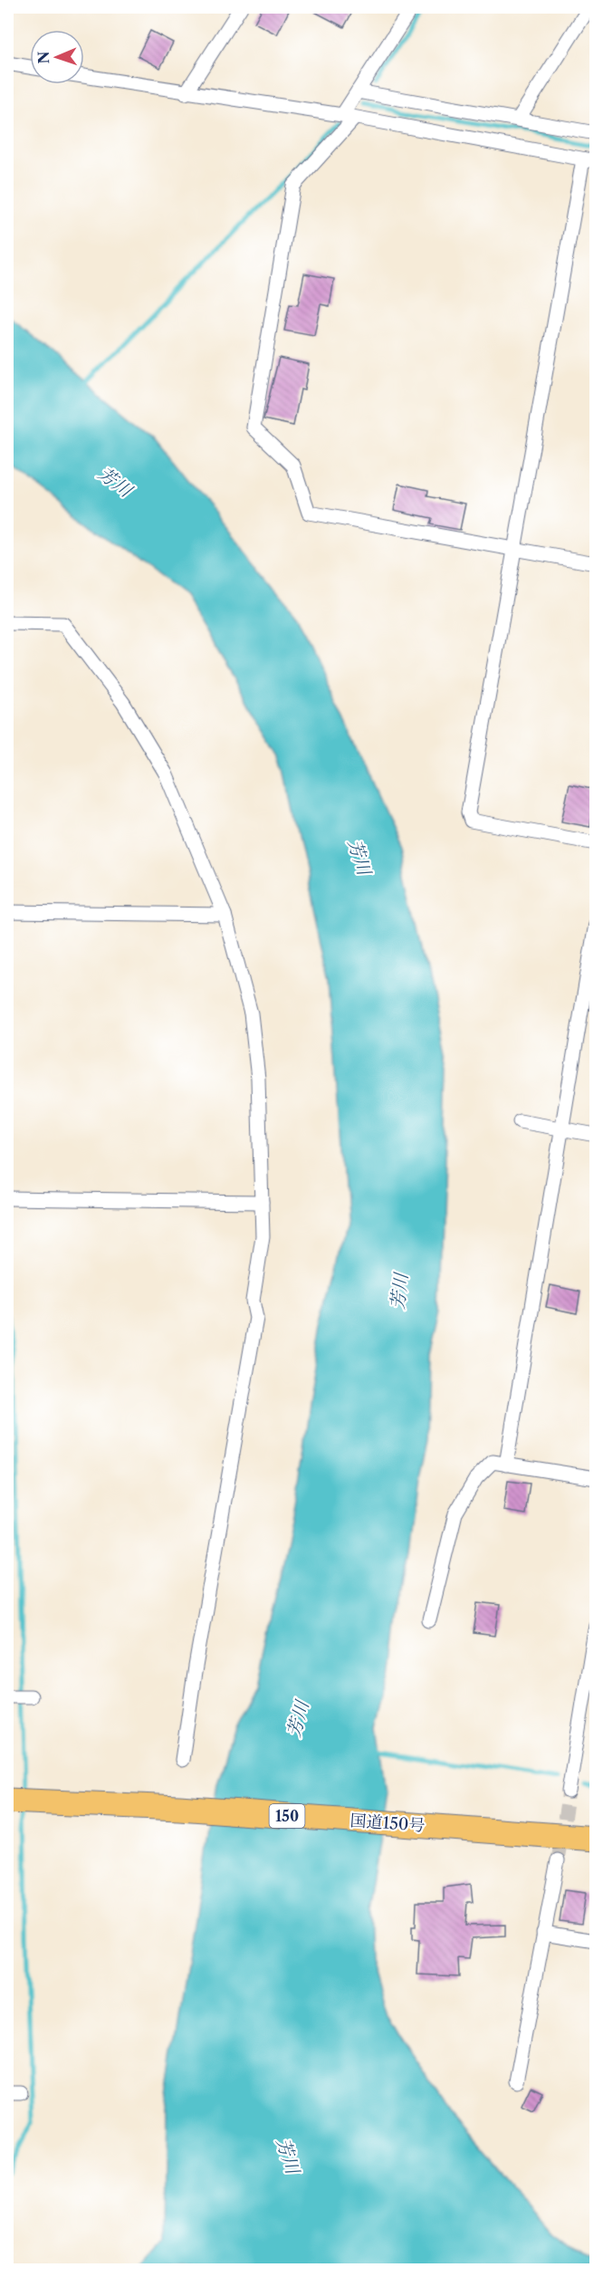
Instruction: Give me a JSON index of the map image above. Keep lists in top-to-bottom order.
{
  "streets": {
    "highway": ["150", "国道150号"]
  },
  "water": ["芳川"],
  "north": "left"
}
